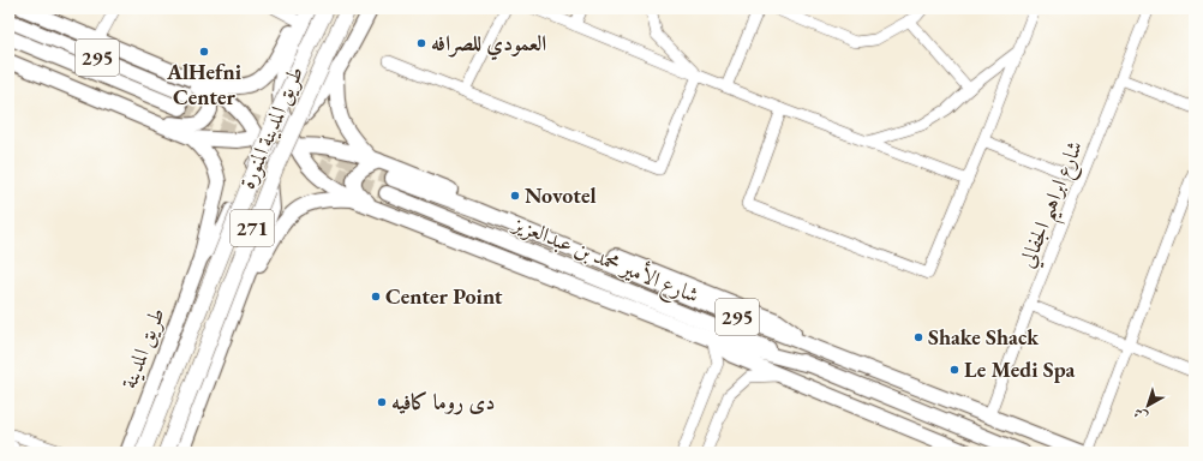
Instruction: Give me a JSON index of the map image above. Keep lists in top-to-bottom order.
{
  "streets": {
    "highway": ["طريق المدينة المنورة", "271"],
    "main road": ["295", "شارع الأمير محمد بن عبدالعزيز", "طريق المدينة"],
    "street": ["شارع ابراهيم الجفالي"]
  },
  "crossings": [
    ["شارع ابراهيم الجفالي", "شارع الأمير محمد بن عبدالعزيز"]
  ],
  "places": [
    "العمودي للصرافه",
    "AlHefni Center",
    "Novotel",
    "Center Point",
    "Shake Shack",
    "Le Medi Spa",
    "دى روما كافيه"
  ],
  "north": "bottom left"
}
